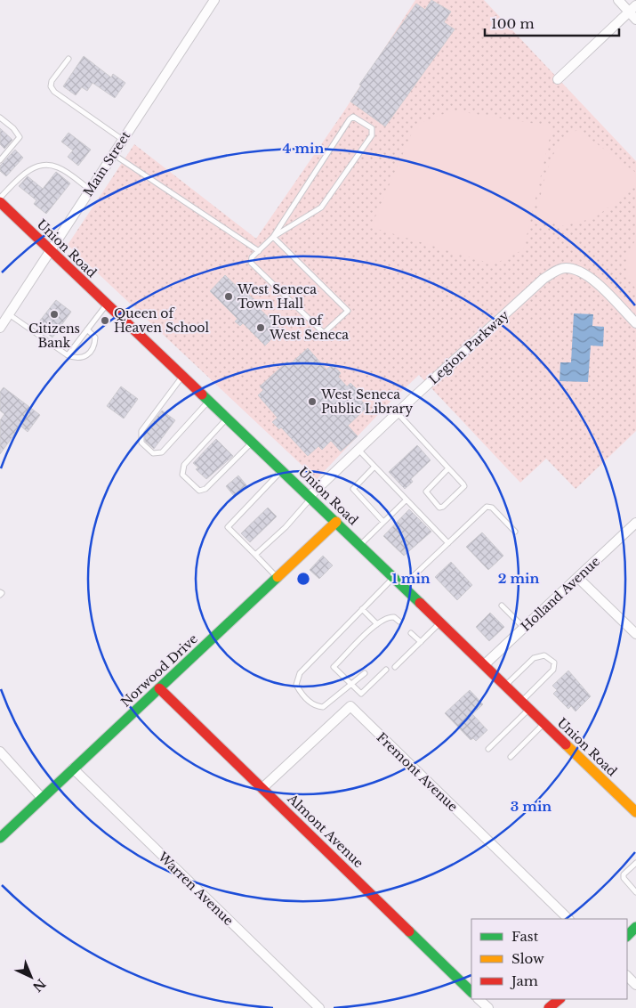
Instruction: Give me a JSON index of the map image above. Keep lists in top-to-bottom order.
{
  "streets": {
    "main road": ["Union Road", "Norwood Drive", "Almont Avenue"],
    "street": [
      "Main Street",
      "Legion Parkway",
      "Holland Avenue",
      "Fremont Avenue",
      "Warren Avenue"
    ]
  },
  "crossings": [
    ["Main Street", "Union Road"],
    ["Union Road", "Legion Parkway"],
    ["Union Road", "Holland Avenue"],
    ["Union Road", "Norwood Drive"],
    ["Norwood Drive", "Almont Avenue"],
    ["Norwood Drive", "Warren Avenue"],
    ["Fremont Avenue", "Almont Avenue"]
  ],
  "places": [
    "West Seneca Town Hall",
    "Citizens Bank",
    "Queen of Heaven School",
    "Town of West Seneca",
    "West Seneca Public Library"
  ],
  "legend": ["Fast", "Slow", "Jam"],
  "scale_bar": "100 m",
  "north": "bottom right",
  "rings": [
    "4 min",
    "1 min",
    "2 min",
    "3 min"
  ]
}
